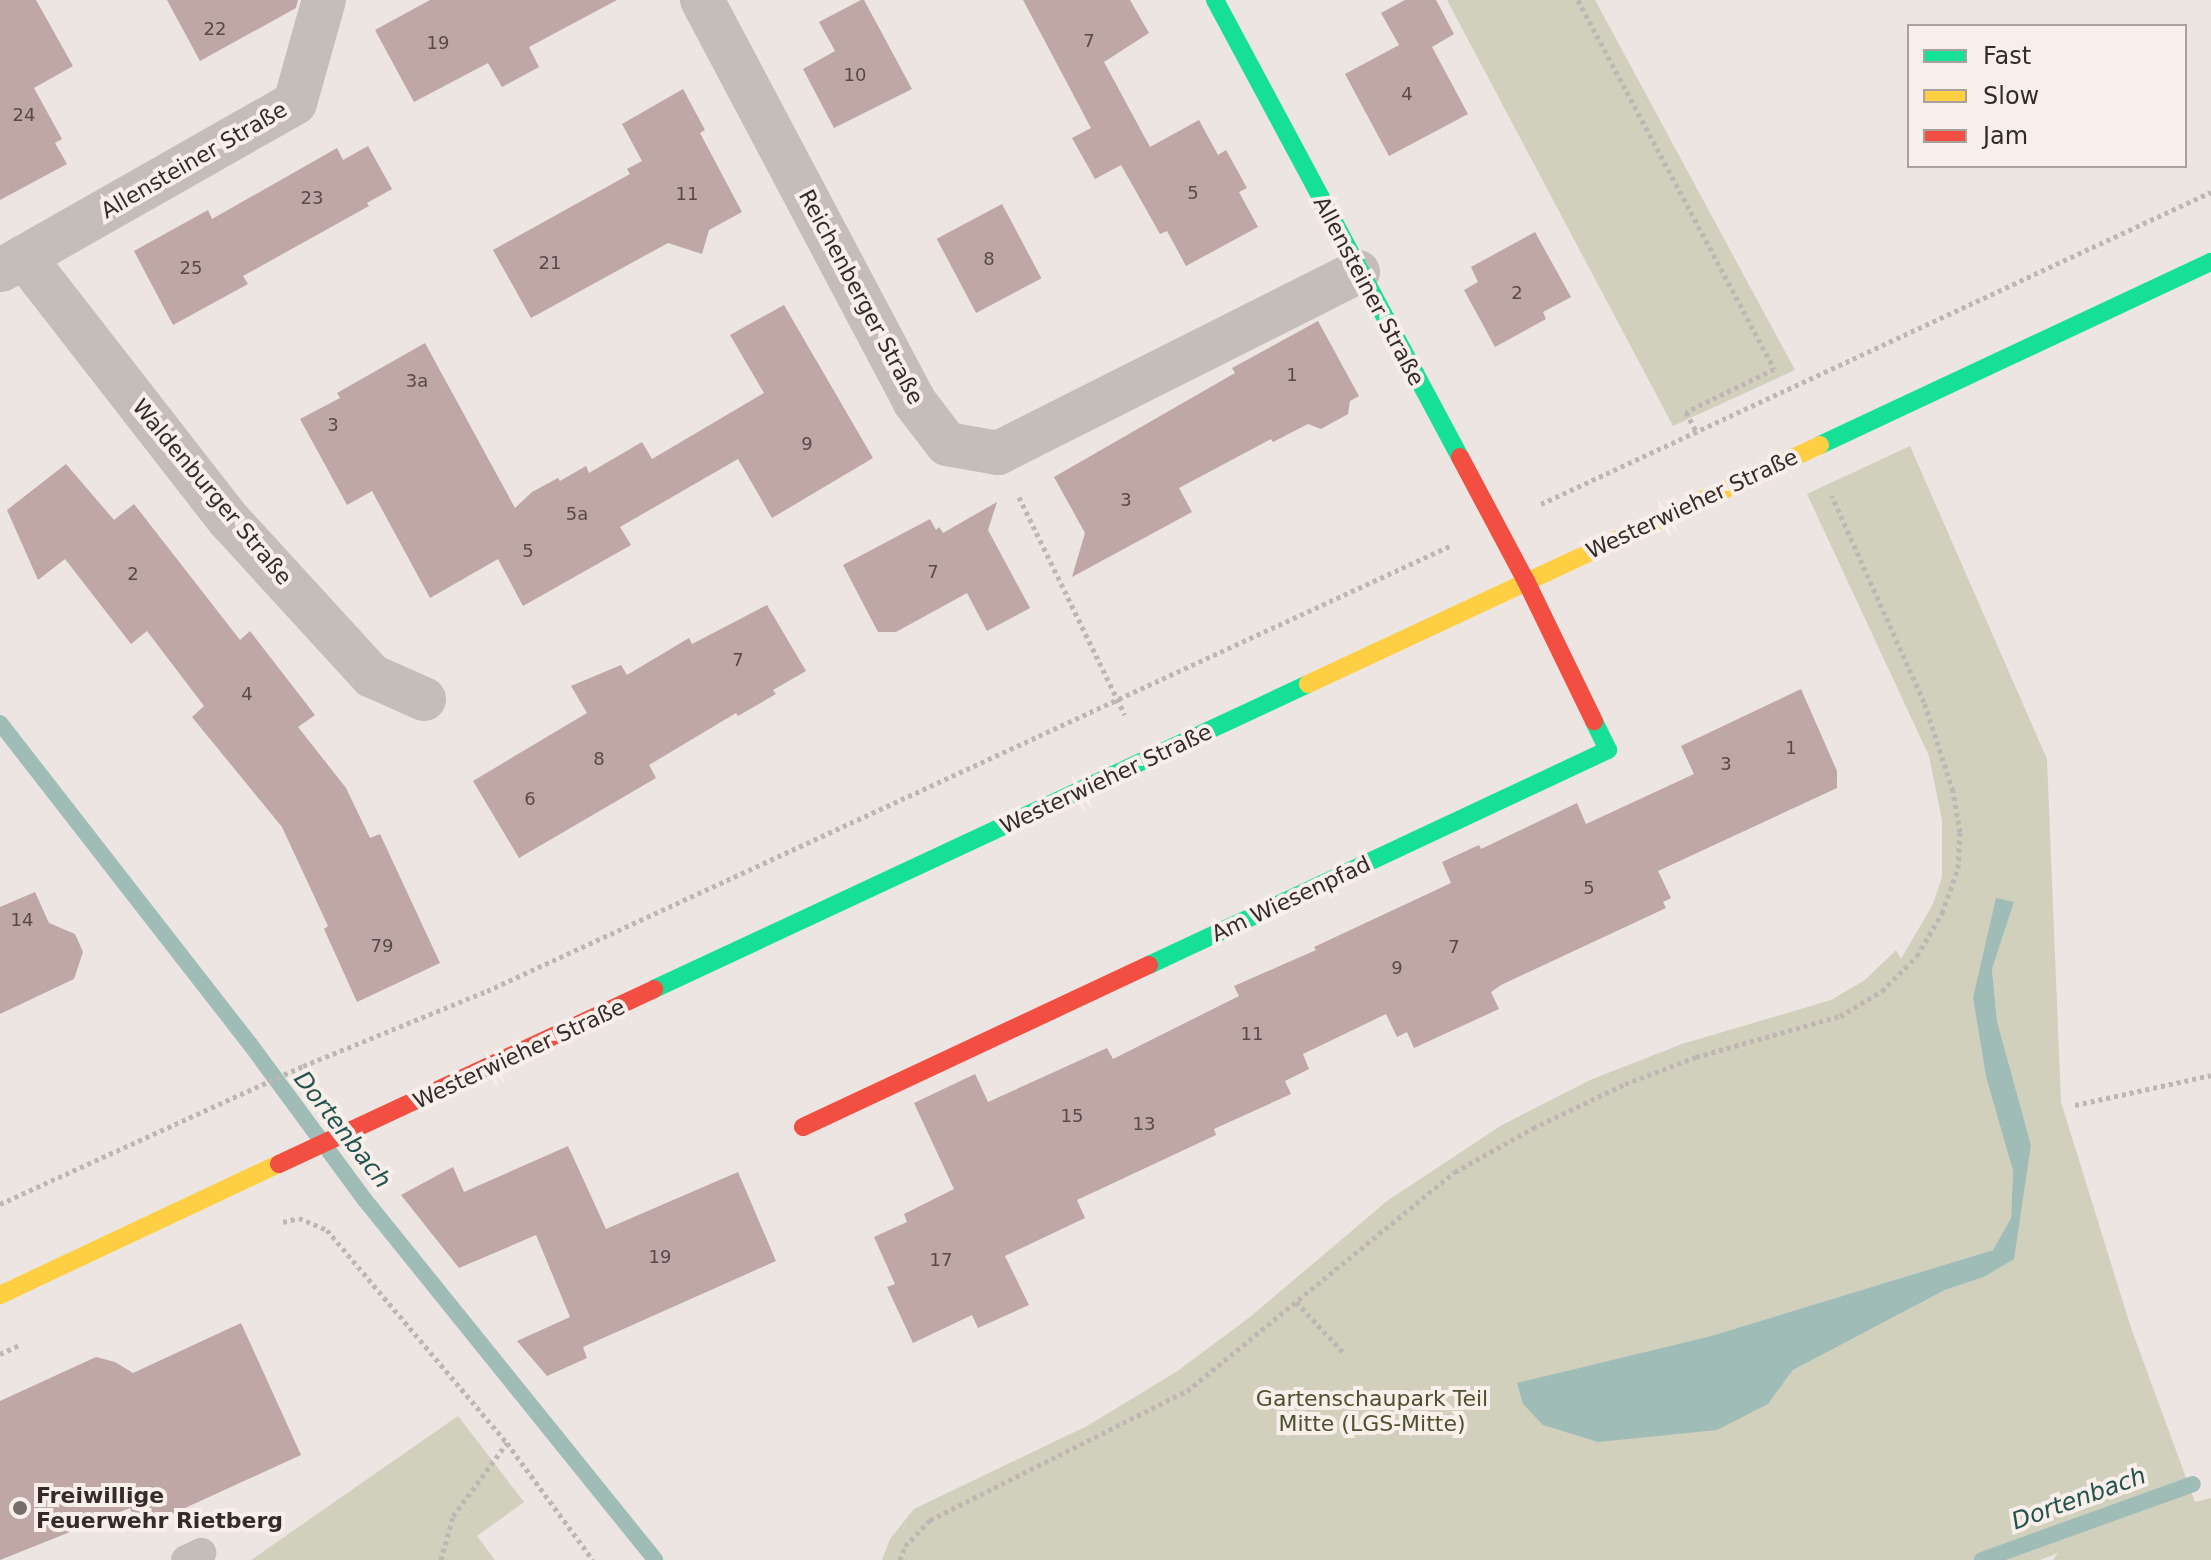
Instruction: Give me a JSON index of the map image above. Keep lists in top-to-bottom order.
{
  "streets": {
    "main road": ["Allensteiner Straße", "Westerwieher Straße", "Am Wiesenpfad"],
    "street": ["Reichenberger Straße", "Waldenburger Straße"]
  },
  "crossings": [
    ["Allensteiner Straße", "Waldenburger Straße"],
    ["Allensteiner Straße", "Westerwieher Straße"],
    ["Allensteiner Straße", "Am Wiesenpfad"],
    ["Westerwieher Straße", "Am Wiesenpfad"]
  ],
  "water": ["Dortenbach"],
  "parks": ["Gartenschaupark Teil Mitte (LGS-Mitte)"],
  "places": ["Freiwillige Feuerwehr Rietberg"],
  "house_numbers": [
    "22",
    "7",
    "19",
    "10",
    "4",
    "24",
    "5",
    "11",
    "23",
    "8",
    "21",
    "25",
    "2",
    "1",
    "3a",
    "3",
    "9",
    "3",
    "5a",
    "5",
    "7",
    "2",
    "7",
    "4",
    "1",
    "8",
    "3",
    "6",
    "5",
    "14",
    "79",
    "7",
    "9",
    "11",
    "15",
    "13",
    "19",
    "17"
  ],
  "legend": ["Fast", "Slow", "Jam"]
}
